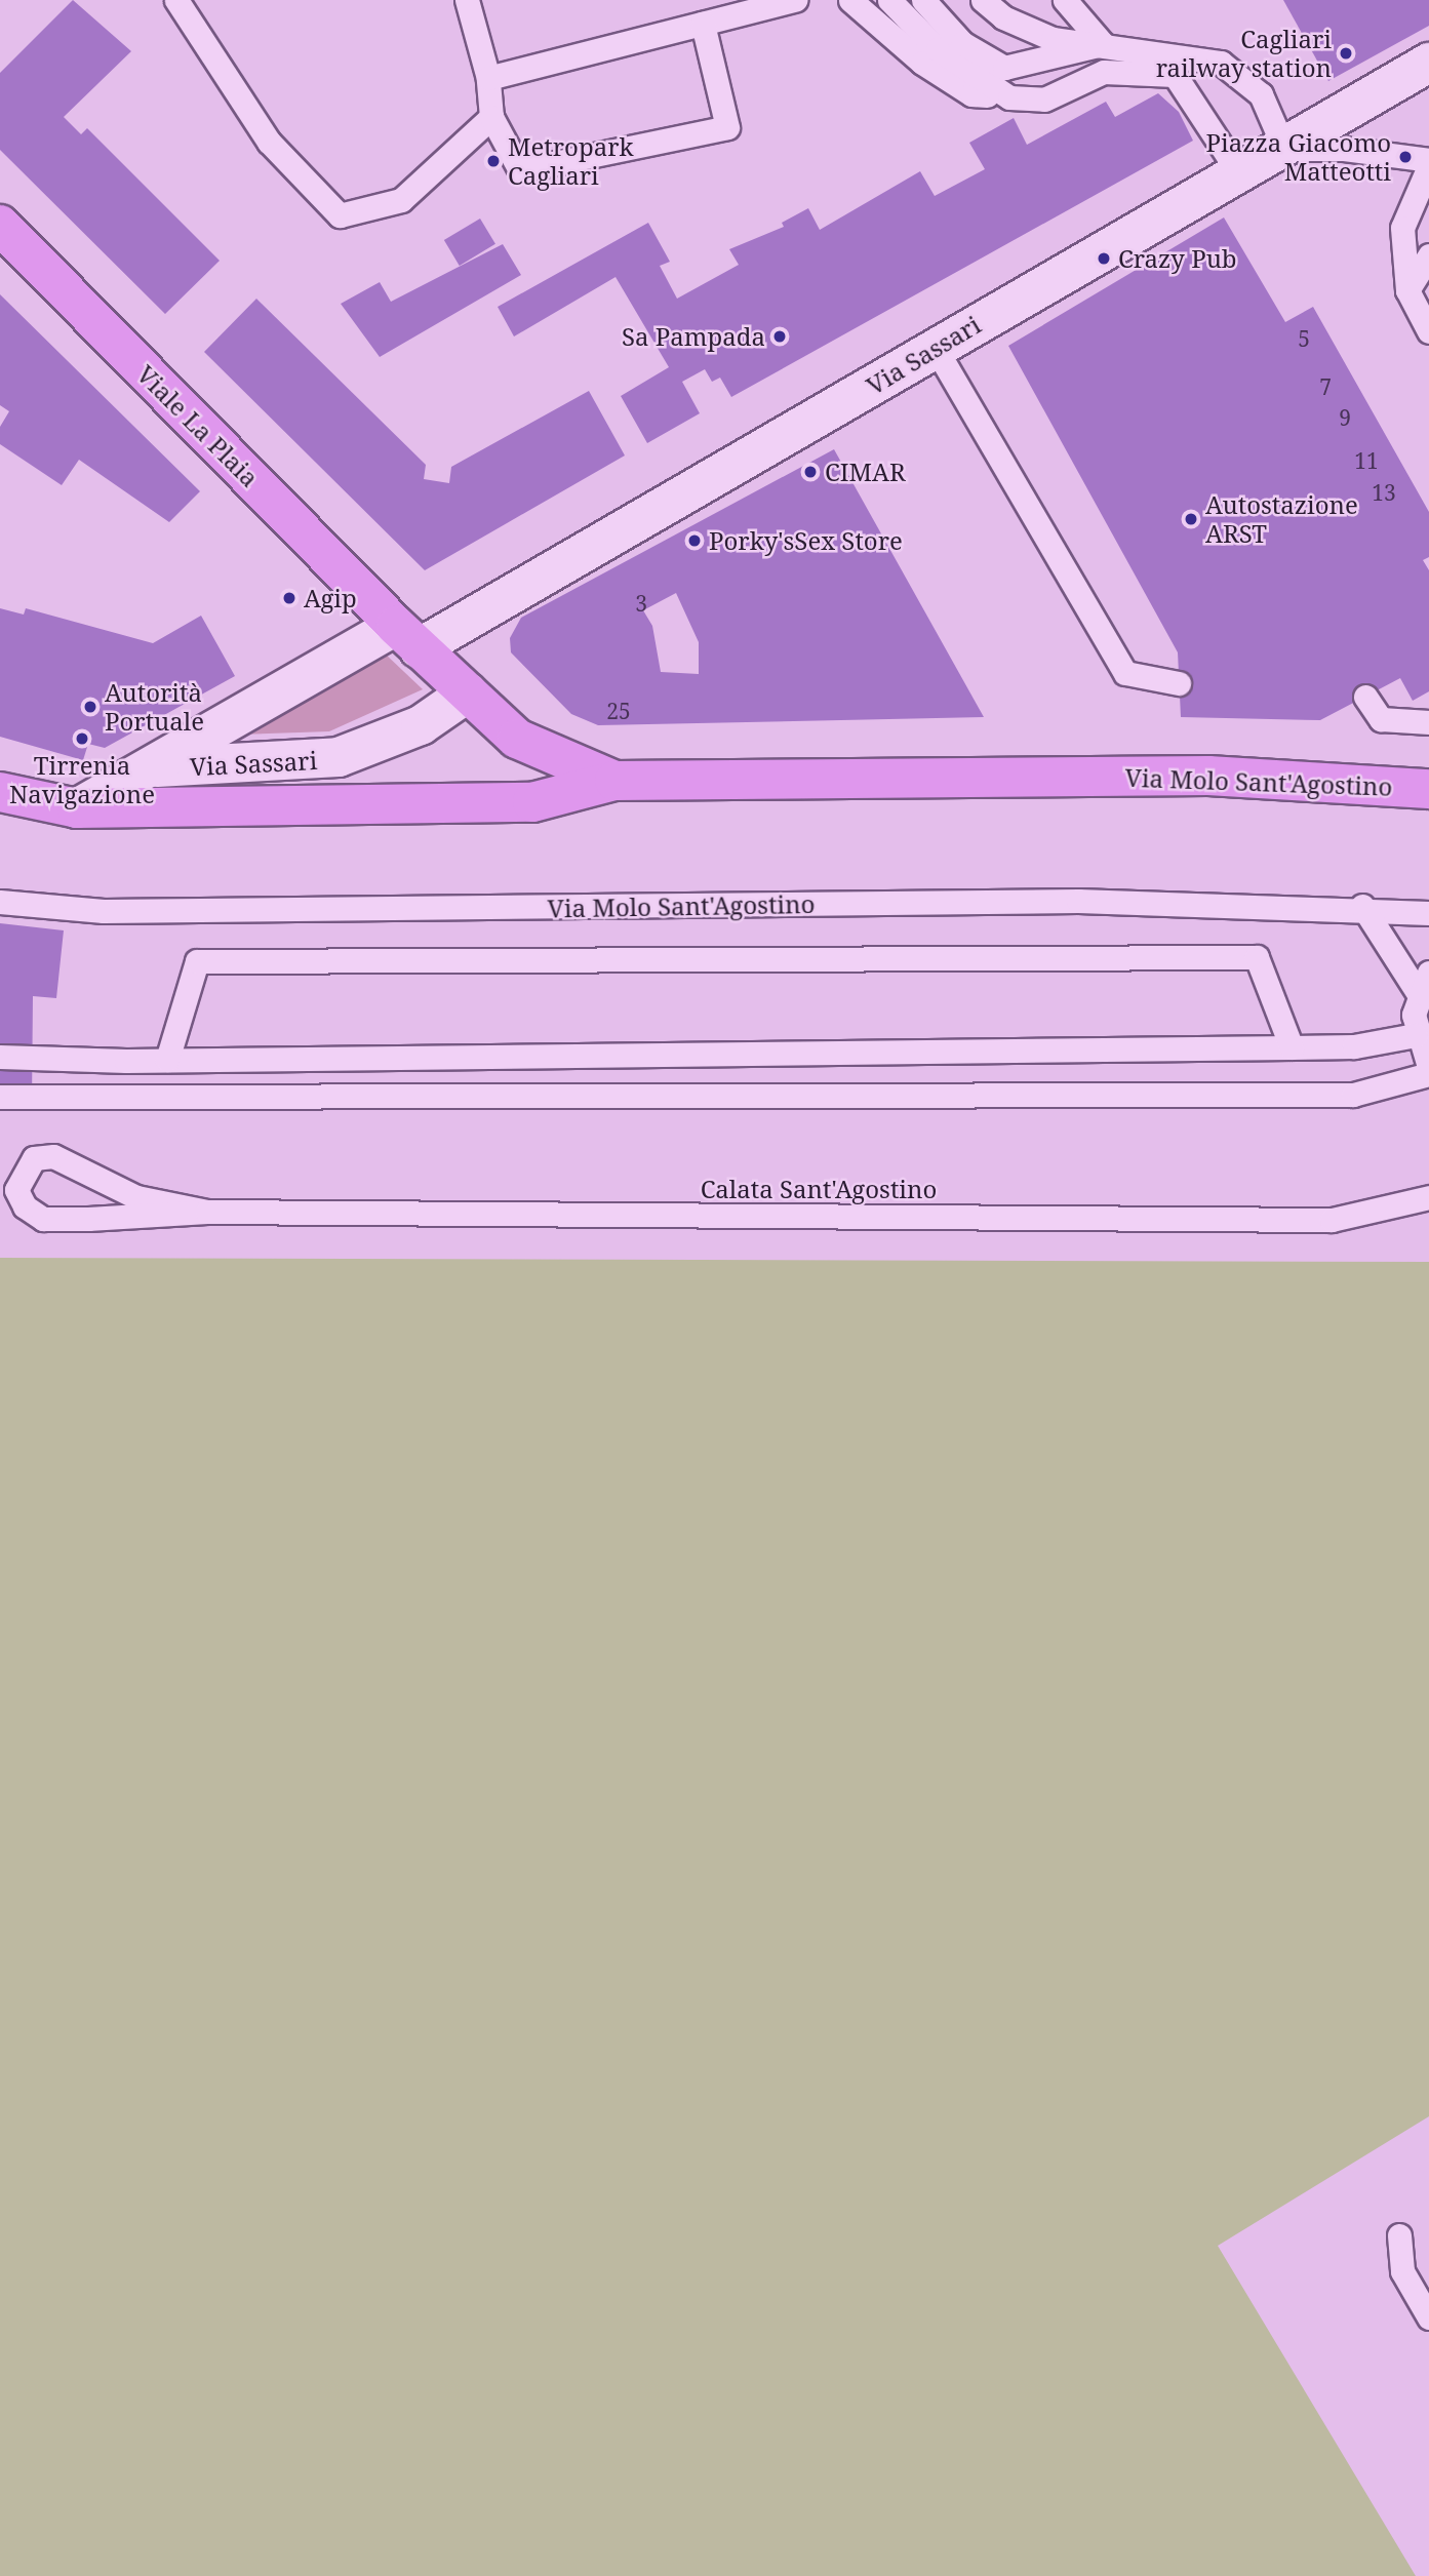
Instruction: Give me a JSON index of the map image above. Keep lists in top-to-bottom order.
{
  "streets": {
    "main road": ["Viale La Plaia", "Via Molo Sant'Agostino"],
    "street": ["Via Sassari"],
    "lane": ["Calata Sant'Agostino"]
  },
  "crossings": [
    ["Via Sassari", "Viale La Plaia"],
    ["Via Sassari", "Via Molo Sant'Agostino"],
    ["Viale La Plaia", "Via Molo Sant'Agostino"]
  ],
  "places": [
    "Cagliari railway station",
    "Piazza Giacomo Matteotti",
    "Metropark Cagliari",
    "Crazy Pub",
    "Sa Pampada",
    "CIMAR",
    "Autostazione ARST",
    "Porky'sSex Store",
    "Agip",
    "Autorità Portuale",
    "Tirrenia Navigazione"
  ],
  "house_numbers": [
    "5",
    "7",
    "9",
    "11",
    "13",
    "3",
    "25"
  ]
}
